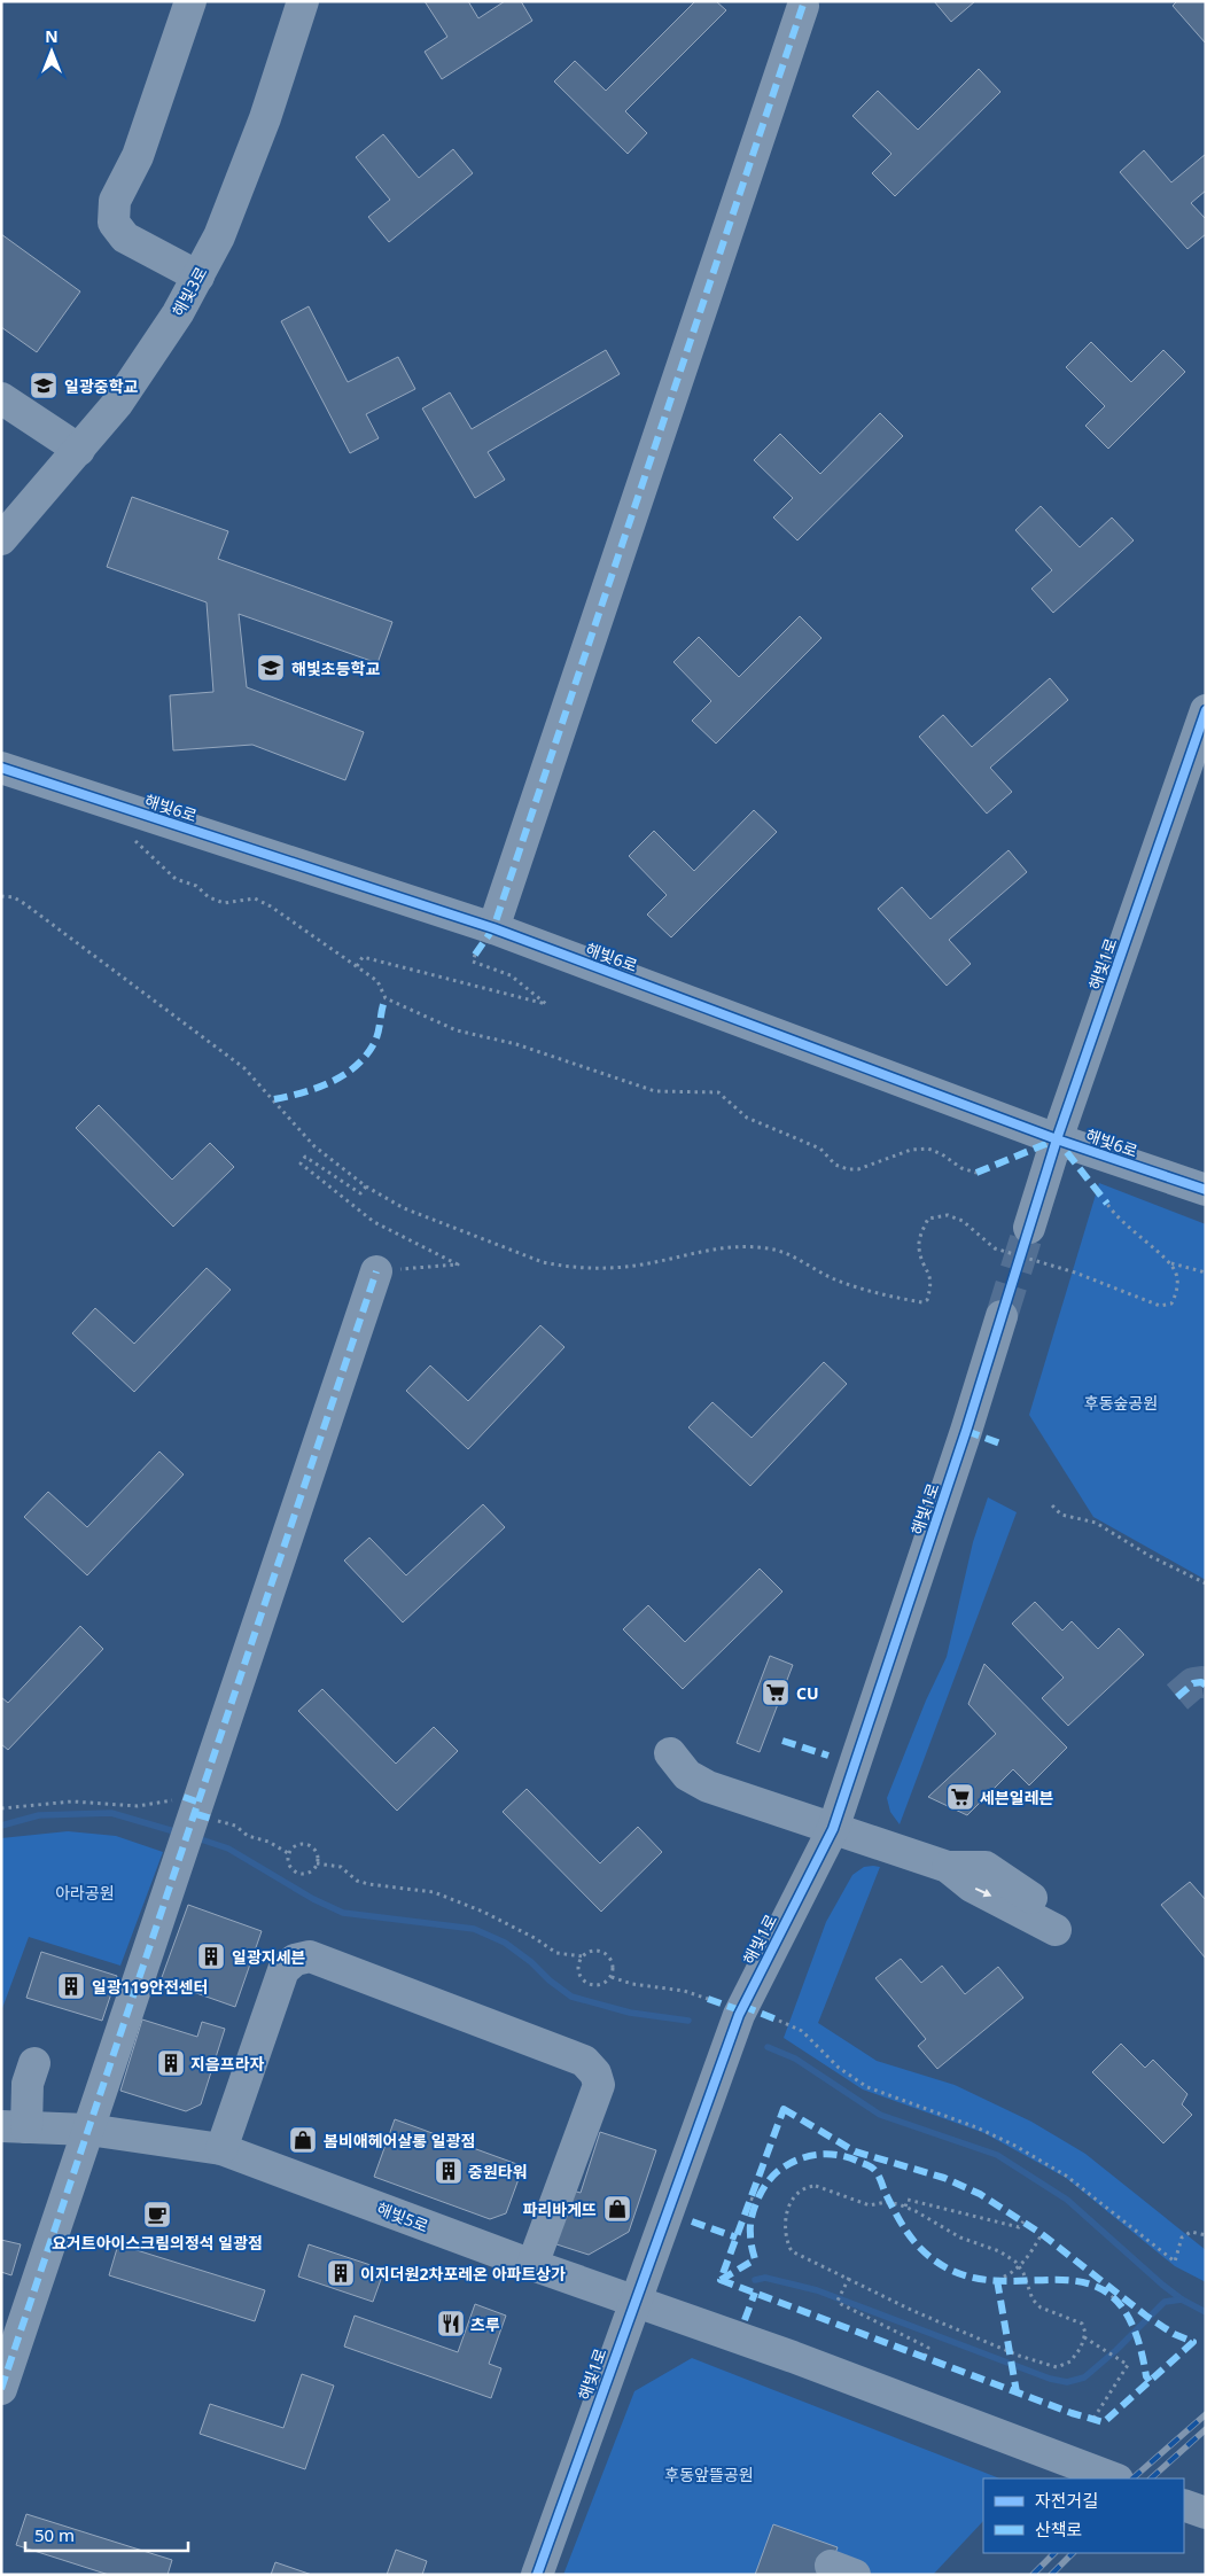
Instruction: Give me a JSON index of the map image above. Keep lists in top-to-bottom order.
{
  "streets": {
    "street": [
      "해빛3로",
      "해빛6로",
      "해빛1로",
      "해빛5로"
    ]
  },
  "crossings": [
    ["해빛6로", "해빛1로"],
    ["해빛1로", "해빛5로"]
  ],
  "parks": ["후동숲공원", "아라공원", "후동앞뜰공원"],
  "places": {
    "school or university": ["일광중학교", "해빛초등학교"],
    "supermarket": ["CU", "세븐일레븐"],
    "building": [
      "일광지세븐",
      "일광119안전센터",
      "지음프라자",
      "중원타워",
      "이지더원2차포레온 아파트상가"
    ],
    "shop": ["봄비애헤어살롱 일광점", "파리바게뜨"],
    "cafe": ["요거트아이스크림의정석 일광점"],
    "restaurant": ["츠루"]
  },
  "legend": ["자전거길", "산책로"],
  "scale_bar": "50 m",
  "north": "top"
}
